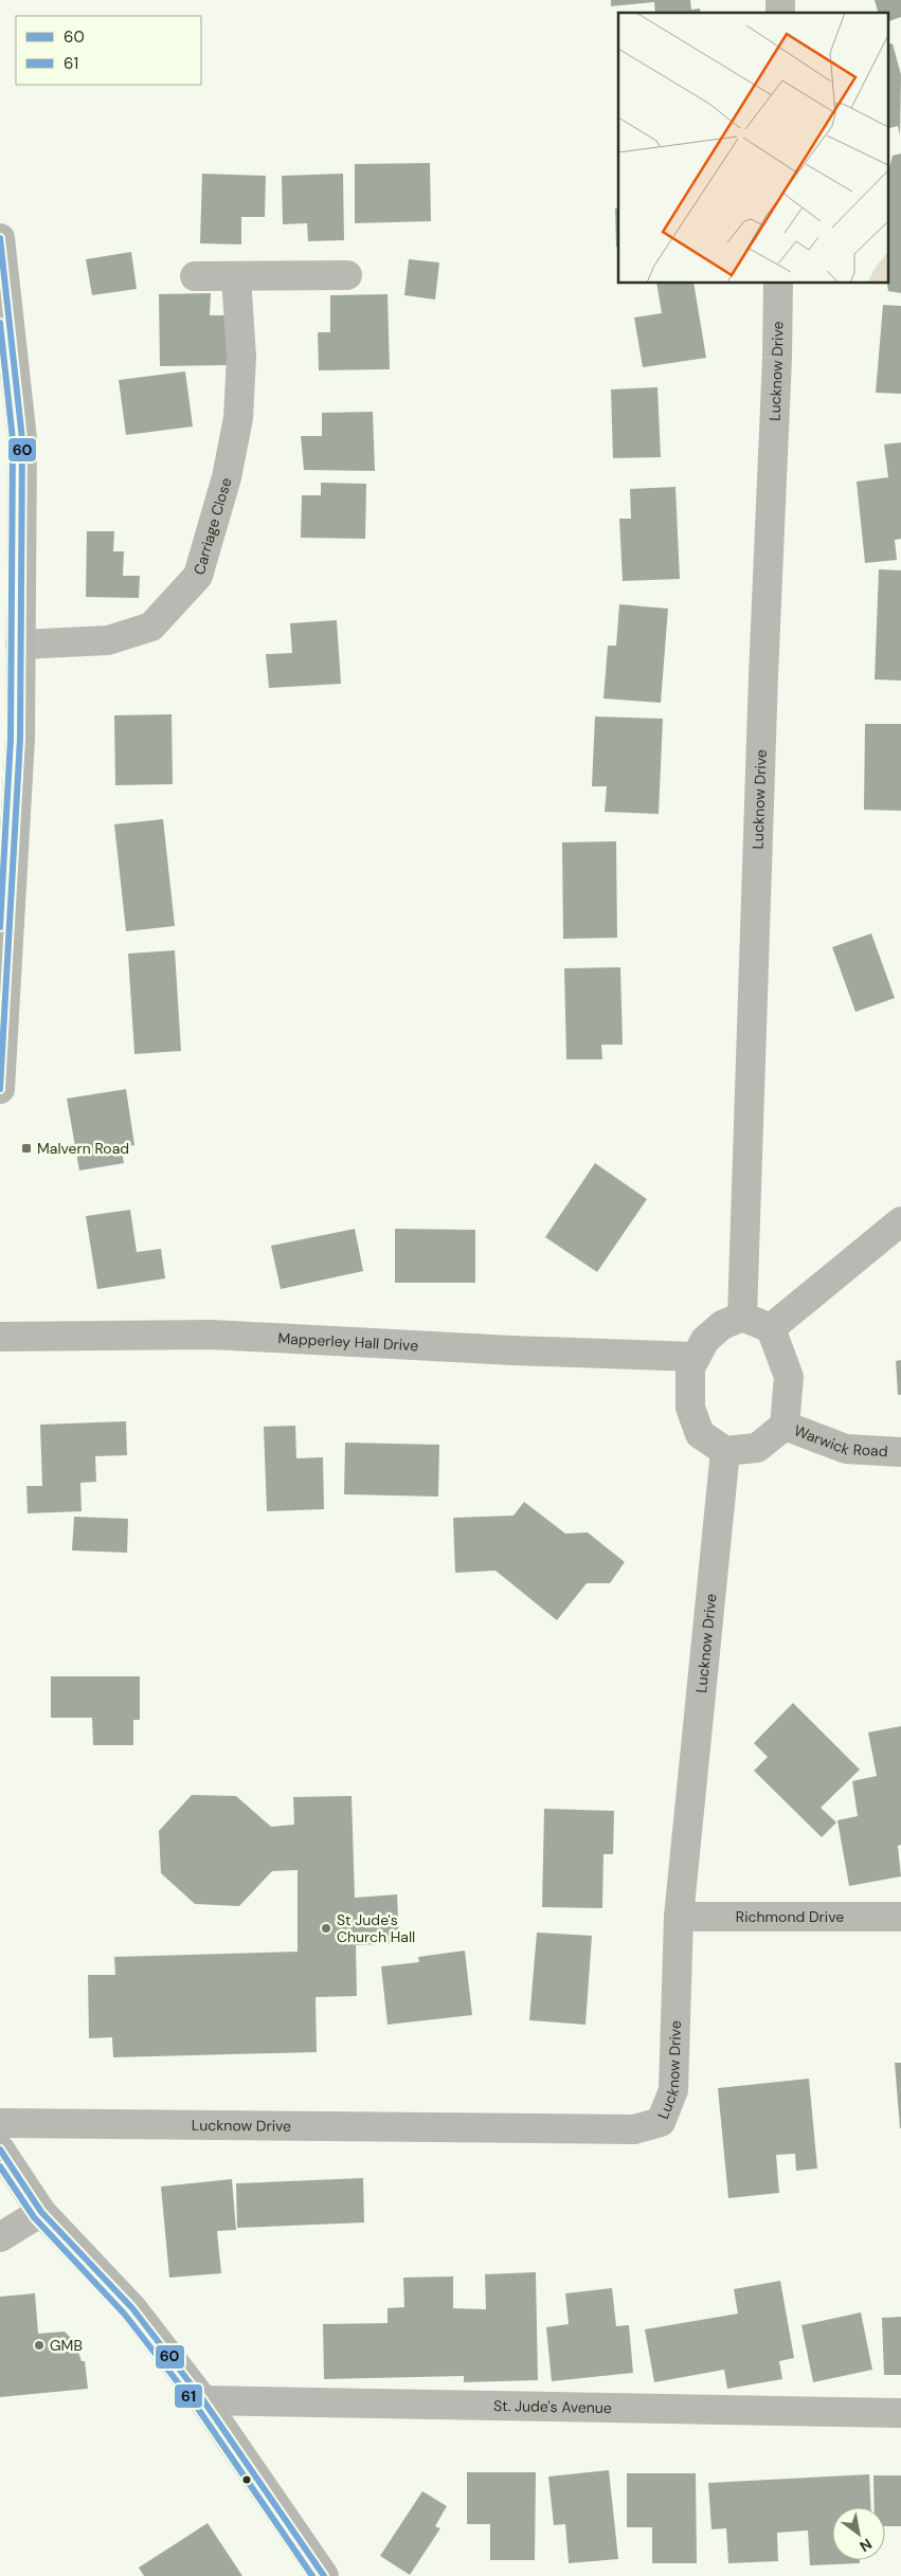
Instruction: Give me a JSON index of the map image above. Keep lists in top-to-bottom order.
{
  "streets": {
    "street": [
      "Lucknow Drive",
      "Carriage Close",
      "Mapperley Hall Drive",
      "Warwick Road",
      "Richmond Drive",
      "St. Jude's Avenue"
    ]
  },
  "crossings": [
    ["Lucknow Drive", "Mapperley Hall Drive"],
    ["Lucknow Drive", "Warwick Road"],
    ["Lucknow Drive", "Richmond Drive"],
    ["Mapperley Hall Drive", "Warwick Road"]
  ],
  "places": {
    "transit": ["Malvern Road"],
    "other": ["St Jude's Church Hall", "GMB"]
  },
  "lines": ["transit line 60", "transit line 61"],
  "legend": ["60", "61"],
  "north": "bottom right"
}
